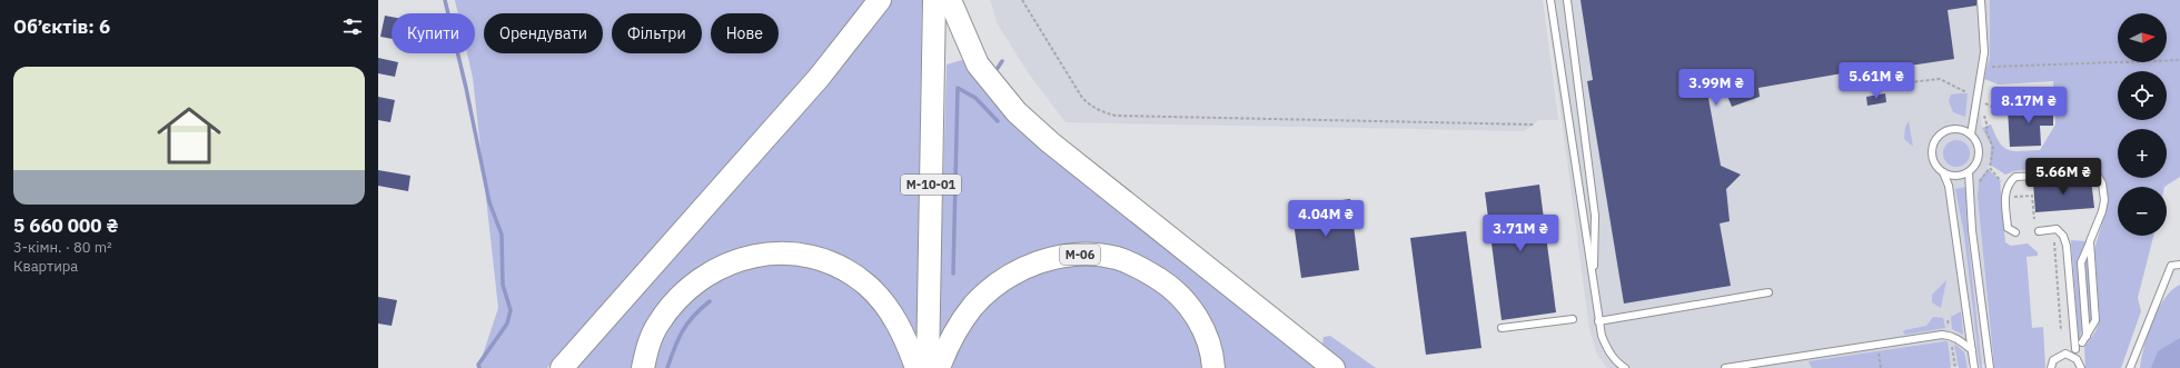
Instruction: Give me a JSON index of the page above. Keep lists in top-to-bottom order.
{
  "streets": {
    "highway": ["М-10-01", "М-06"]
  },
  "north": "right",
  "page": {
    "heading": "Об’єктів: 6",
    "map_buttons": ["+", "−"],
    "chip": [
      "Купити",
      "Орендувати",
      "Фільтри",
      "Нове"
    ],
    "list": [
      {
        "name": "5 660 000 ₴",
        "note": "3-кімн. · 80 m² · Квартира"
      }
    ],
    "price": [
      "5.61M ₴",
      "3.99M ₴",
      "8.17M ₴",
      "5.66M ₴",
      "4.04M ₴",
      "3.71M ₴"
    ]
  }
}
